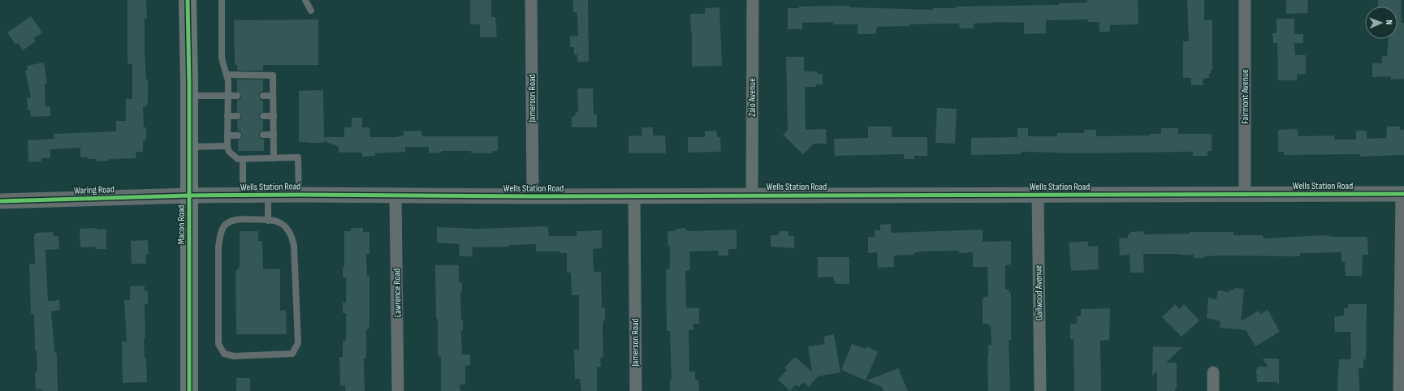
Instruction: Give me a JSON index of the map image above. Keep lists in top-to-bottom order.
{
  "streets": {
    "main road": ["Macon Road"],
    "street": [
      "Fairmont Avenue",
      "Zaio Avenue",
      "Jamerson Road",
      "Wells Station Road",
      "Waring Road",
      "Lawrence Road",
      "Gailwood Avenue"
    ]
  },
  "crossings": [
    ["Fairmont Avenue", "Wells Station Road"],
    ["Zaio Avenue", "Wells Station Road"],
    ["Jamerson Road", "Wells Station Road"],
    ["Wells Station Road", "Waring Road"],
    ["Wells Station Road", "Macon Road"],
    ["Wells Station Road", "Lawrence Road"],
    ["Wells Station Road", "Gailwood Avenue"],
    ["Waring Road", "Macon Road"]
  ],
  "north": "right"
}
